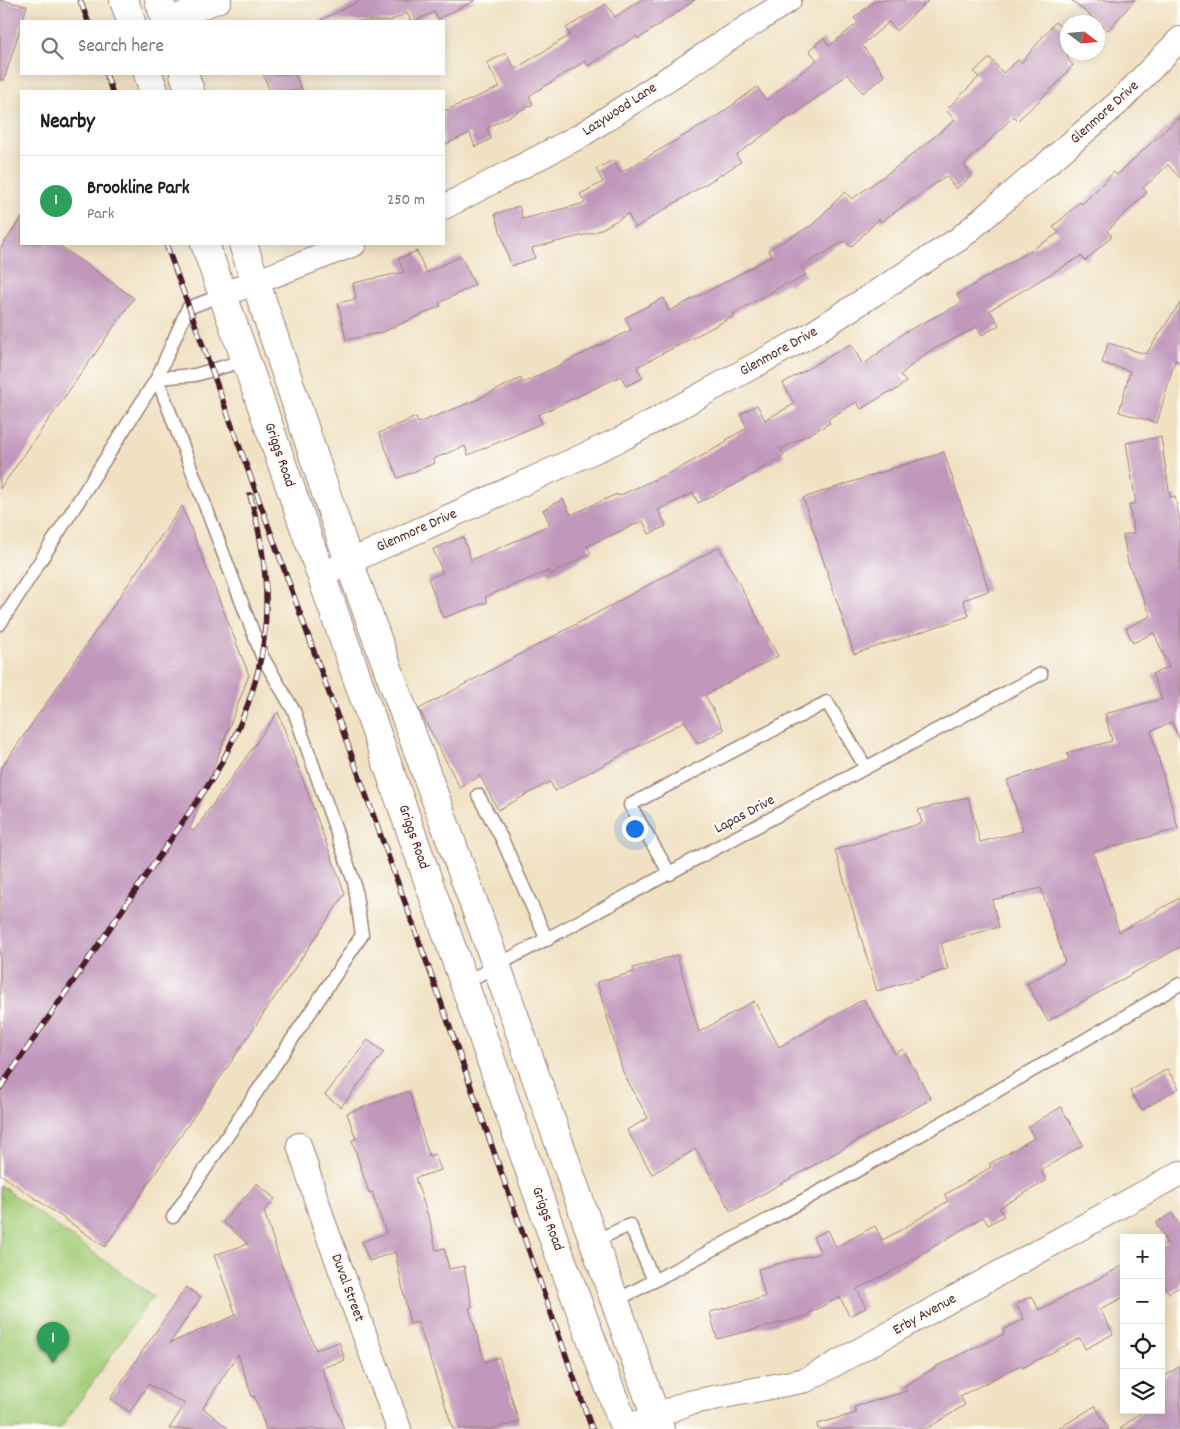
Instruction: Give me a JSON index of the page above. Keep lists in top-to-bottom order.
{
  "streets": {
    "main road": ["Griggs Road"],
    "street": [
      "Lazywood Lane",
      "Glenmore Drive",
      "Duval Street",
      "Erby Avenue"
    ],
    "lane": ["Lapas Drive"]
  },
  "crossings": [
    ["Glenmore Drive", "Griggs Road"],
    ["Griggs Road", "Lapas Drive"],
    ["Griggs Road", "Erby Avenue"]
  ],
  "north": "right",
  "page": {
    "search": "Search here",
    "heading": "Nearby",
    "list": [
      {
        "mark": "1",
        "name": "Brookline Park",
        "note": "Park",
        "value": "250 m"
      }
    ],
    "map_buttons": ["+", "−"],
    "pins": "1"
  }
}
